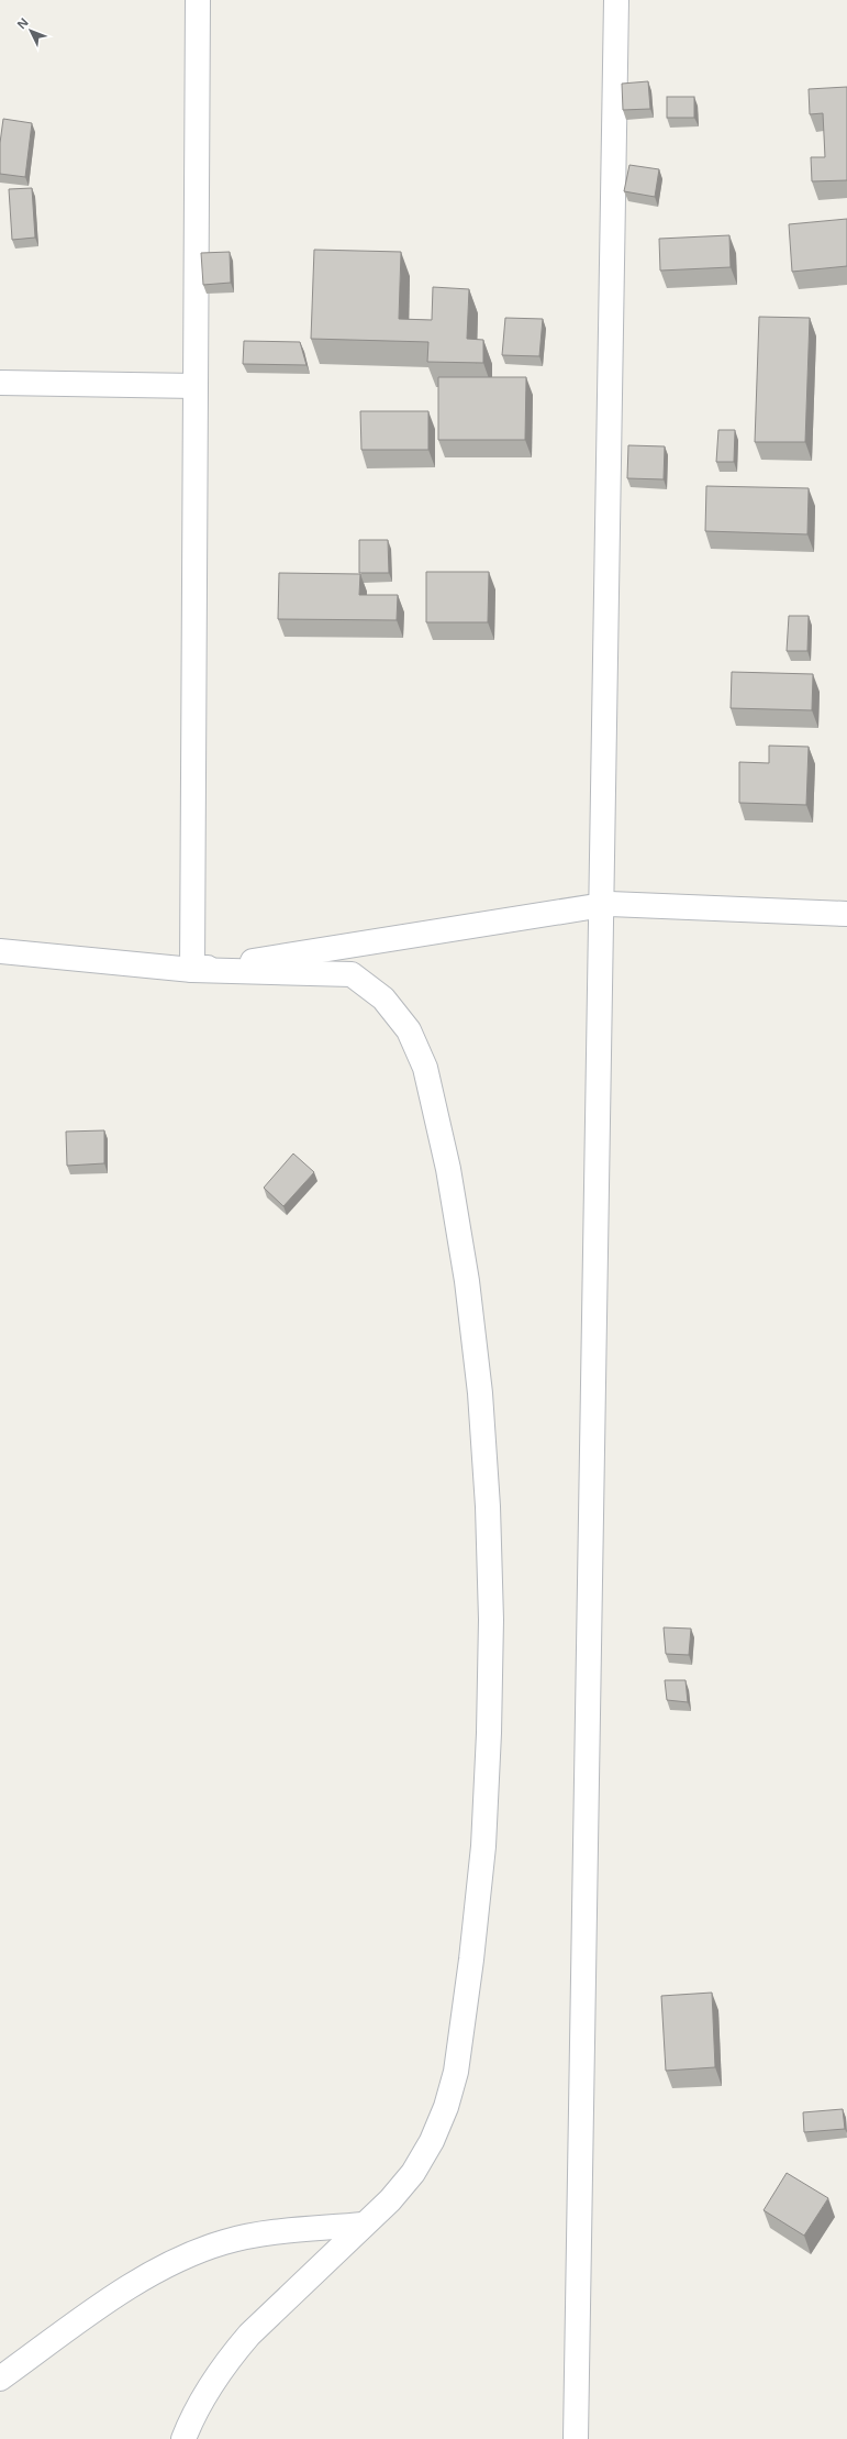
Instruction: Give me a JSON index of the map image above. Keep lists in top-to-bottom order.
{
  "north": "top left"
}
